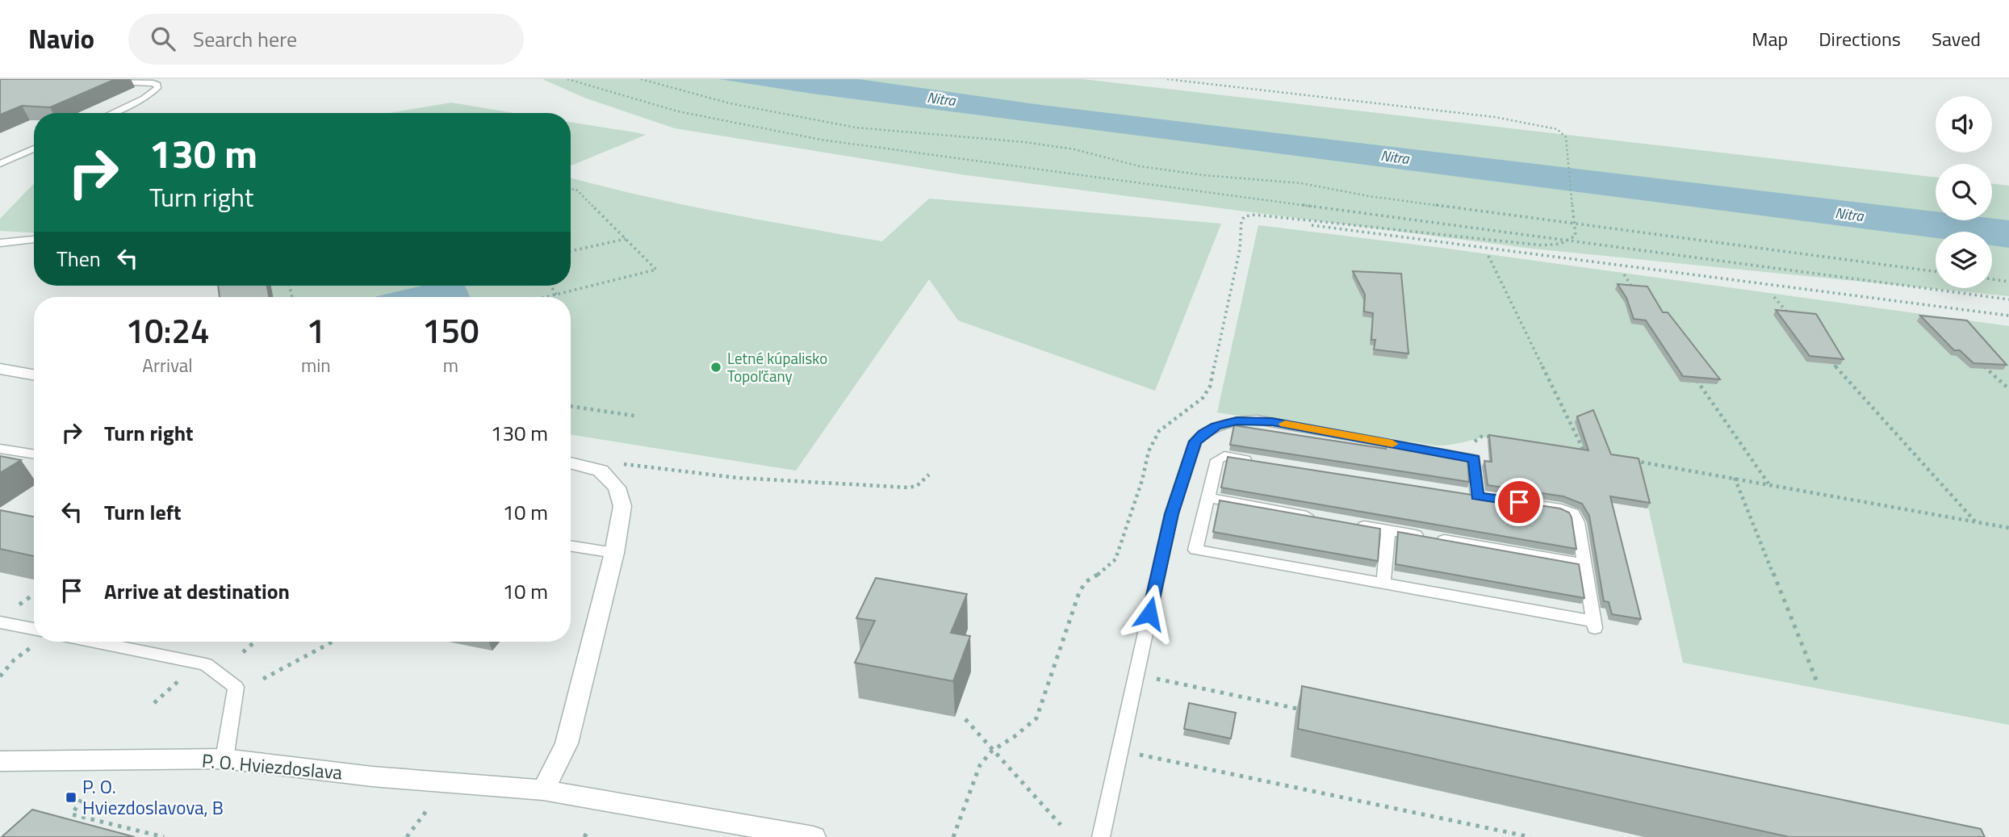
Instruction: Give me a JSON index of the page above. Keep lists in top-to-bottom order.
{
  "streets": {
    "street": ["P. O. Hviezdoslava"]
  },
  "water": ["Nitra"],
  "places": {
    "other": ["Letné kúpalisko Topoľčany"],
    "transit": ["P. O. Hviezdoslavova, B"]
  },
  "page": {
    "header": "Navio",
    "search": "Search here",
    "nav": ["Map", "Directions", "Saved"],
    "turn": ["130 m", "Turn right"],
    "then": "Then",
    "eta": [
      "10:24",
      "Arrival",
      "1",
      "min",
      "150",
      "m"
    ],
    "list": [
      {
        "name": "Turn right",
        "value": "130 m"
      },
      {
        "name": "Turn left",
        "value": "10 m"
      },
      {
        "name": "Arrive at destination",
        "value": "10 m"
      }
    ]
  }
}
